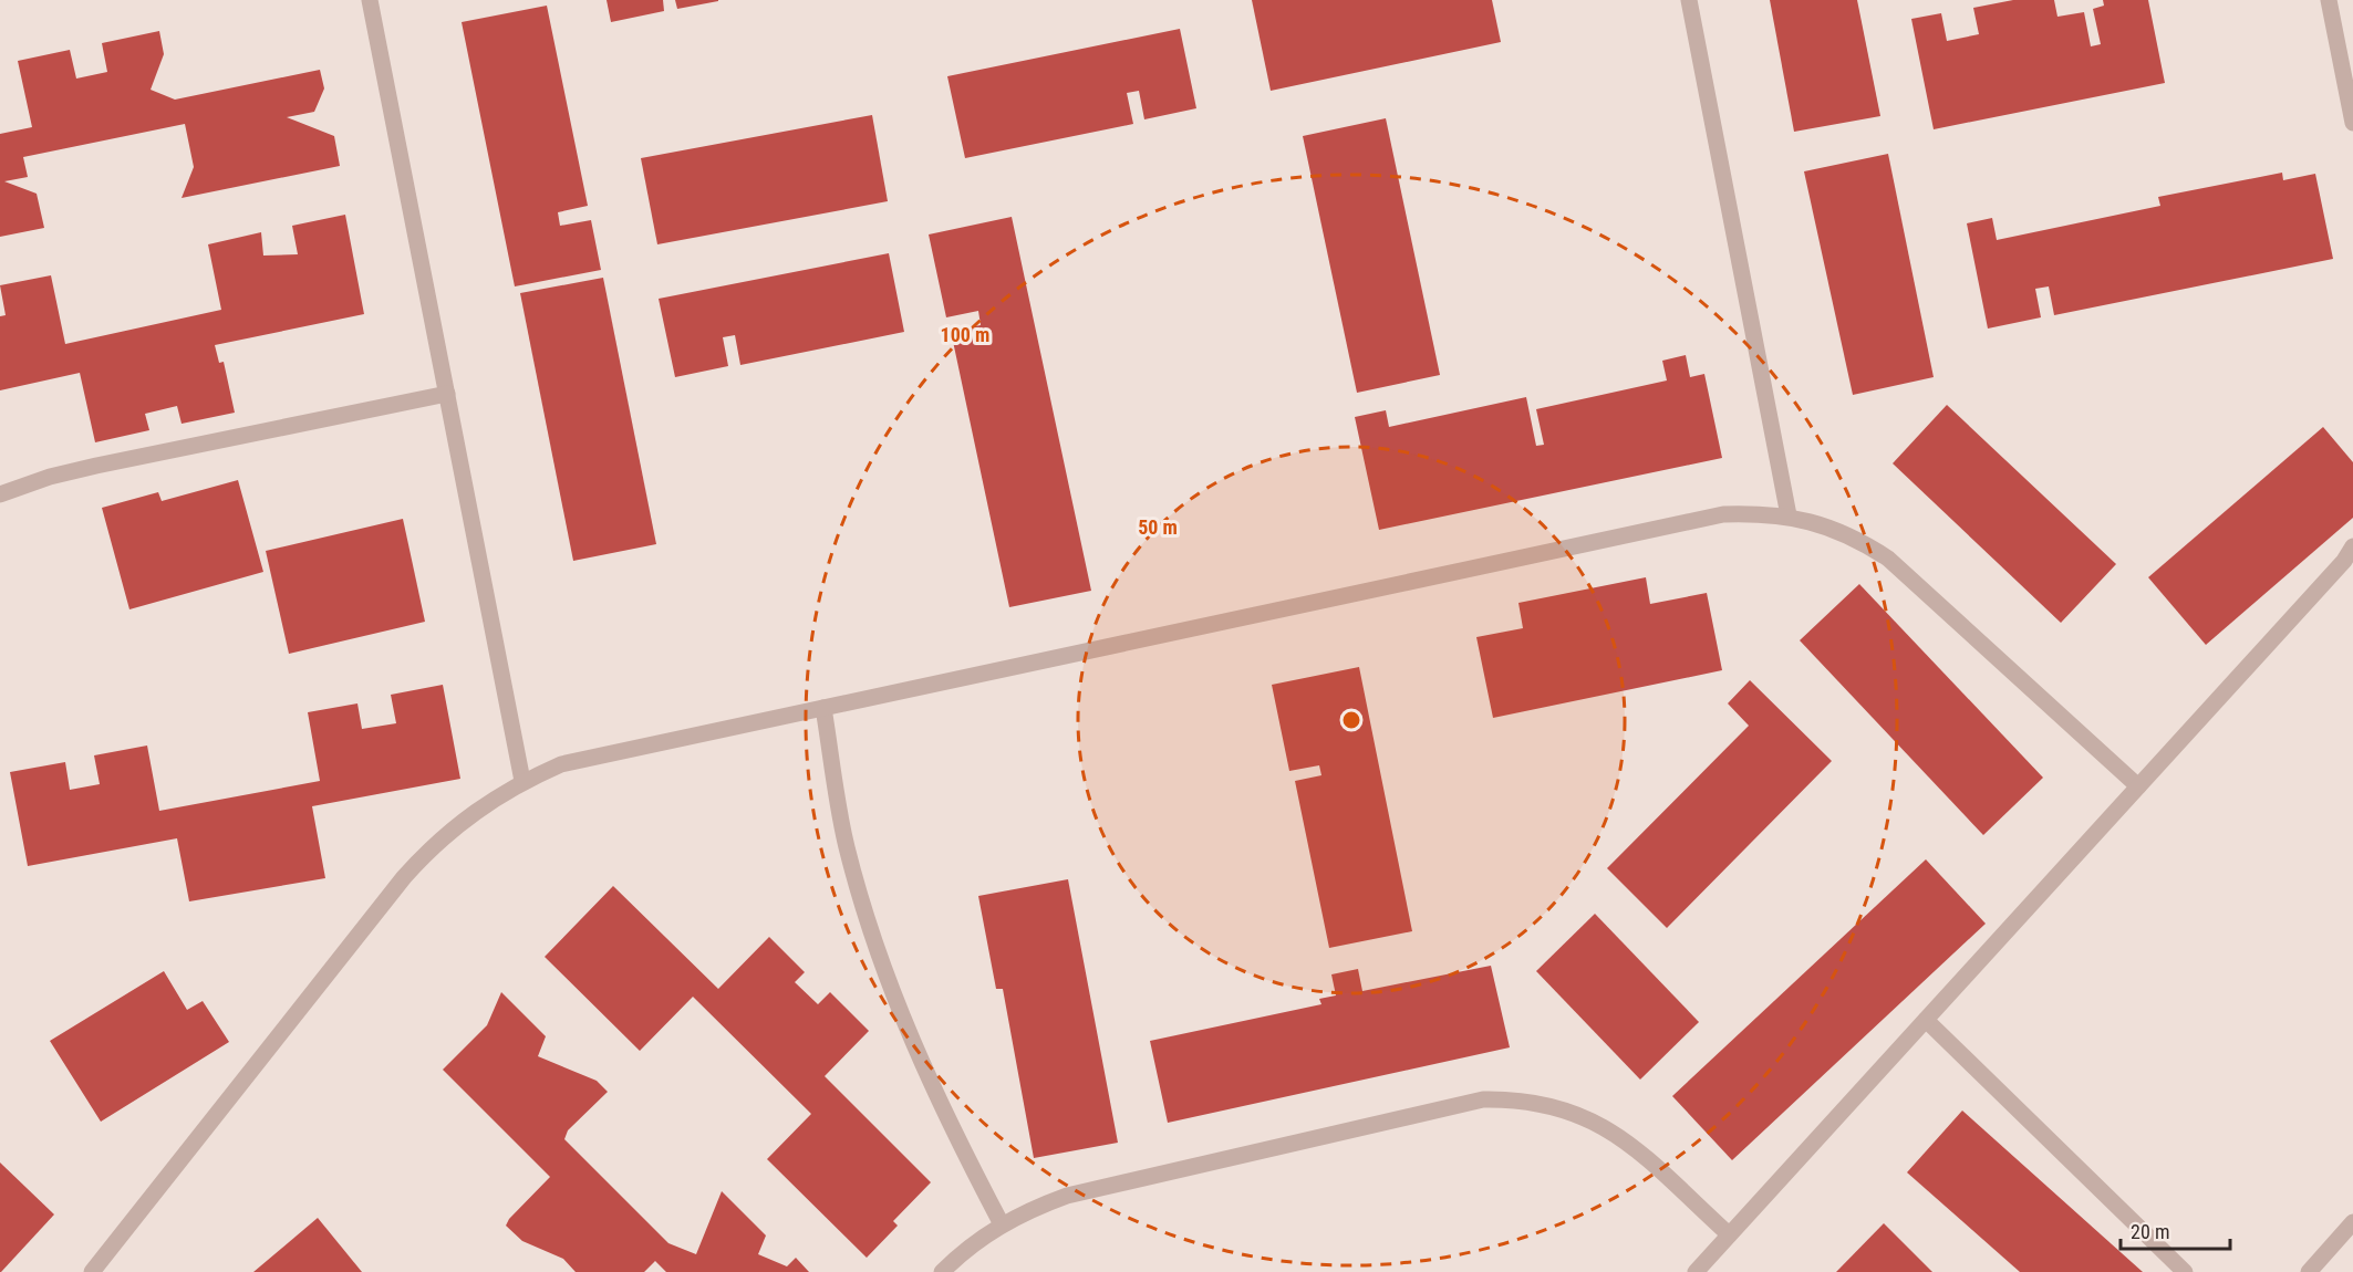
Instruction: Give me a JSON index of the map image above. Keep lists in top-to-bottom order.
{
  "scale_bar": "20 m",
  "rings": ["100 m", "50 m"]
}
